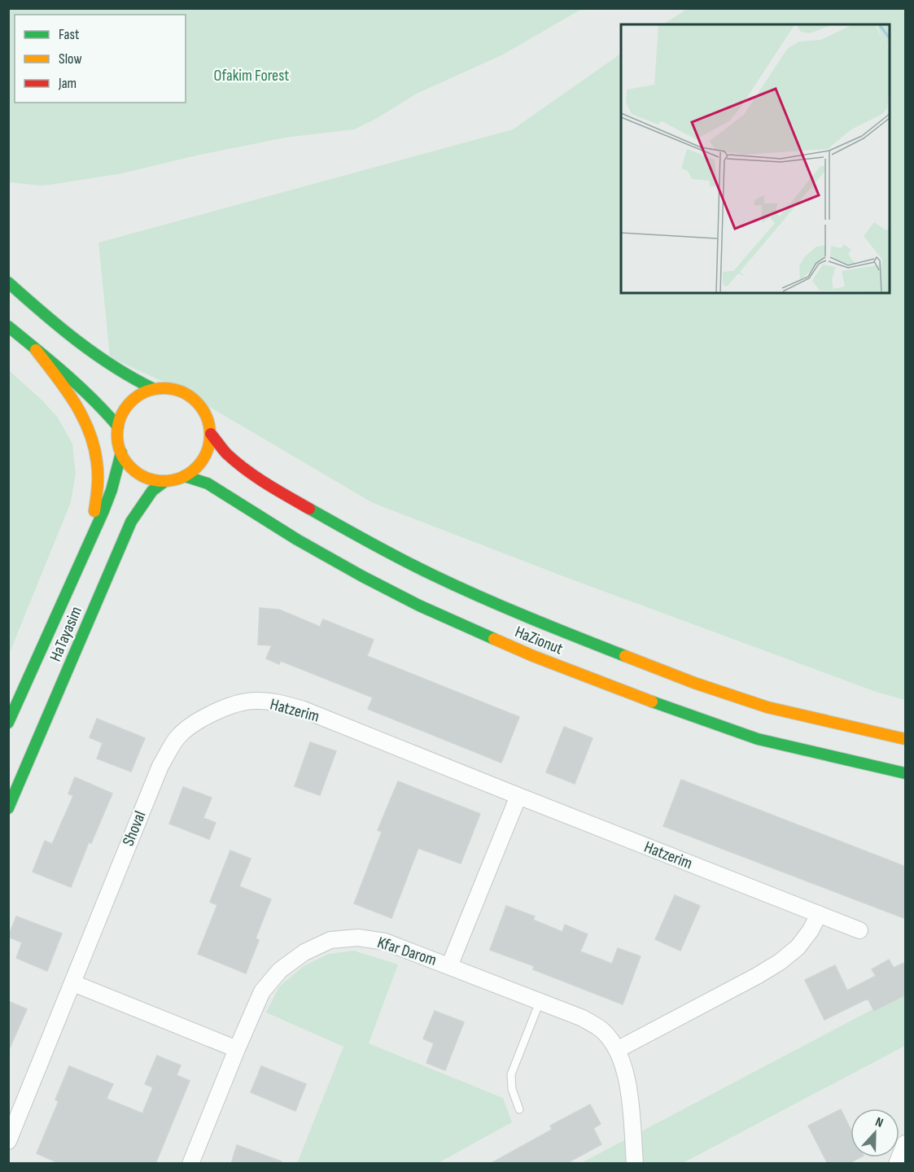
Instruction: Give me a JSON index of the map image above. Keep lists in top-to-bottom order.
{
  "streets": {
    "street": [
      "HaTayasim",
      "HaZionut",
      "Hatzerim",
      "Shoval",
      "Kfar Darom"
    ]
  },
  "crossings": [
    ["HaTayasim", "HaZionut"],
    ["Hatzerim", "Shoval"]
  ],
  "parks": ["Ofakim Forest"],
  "legend": ["Fast", "Slow", "Jam"],
  "north": "top"
}
